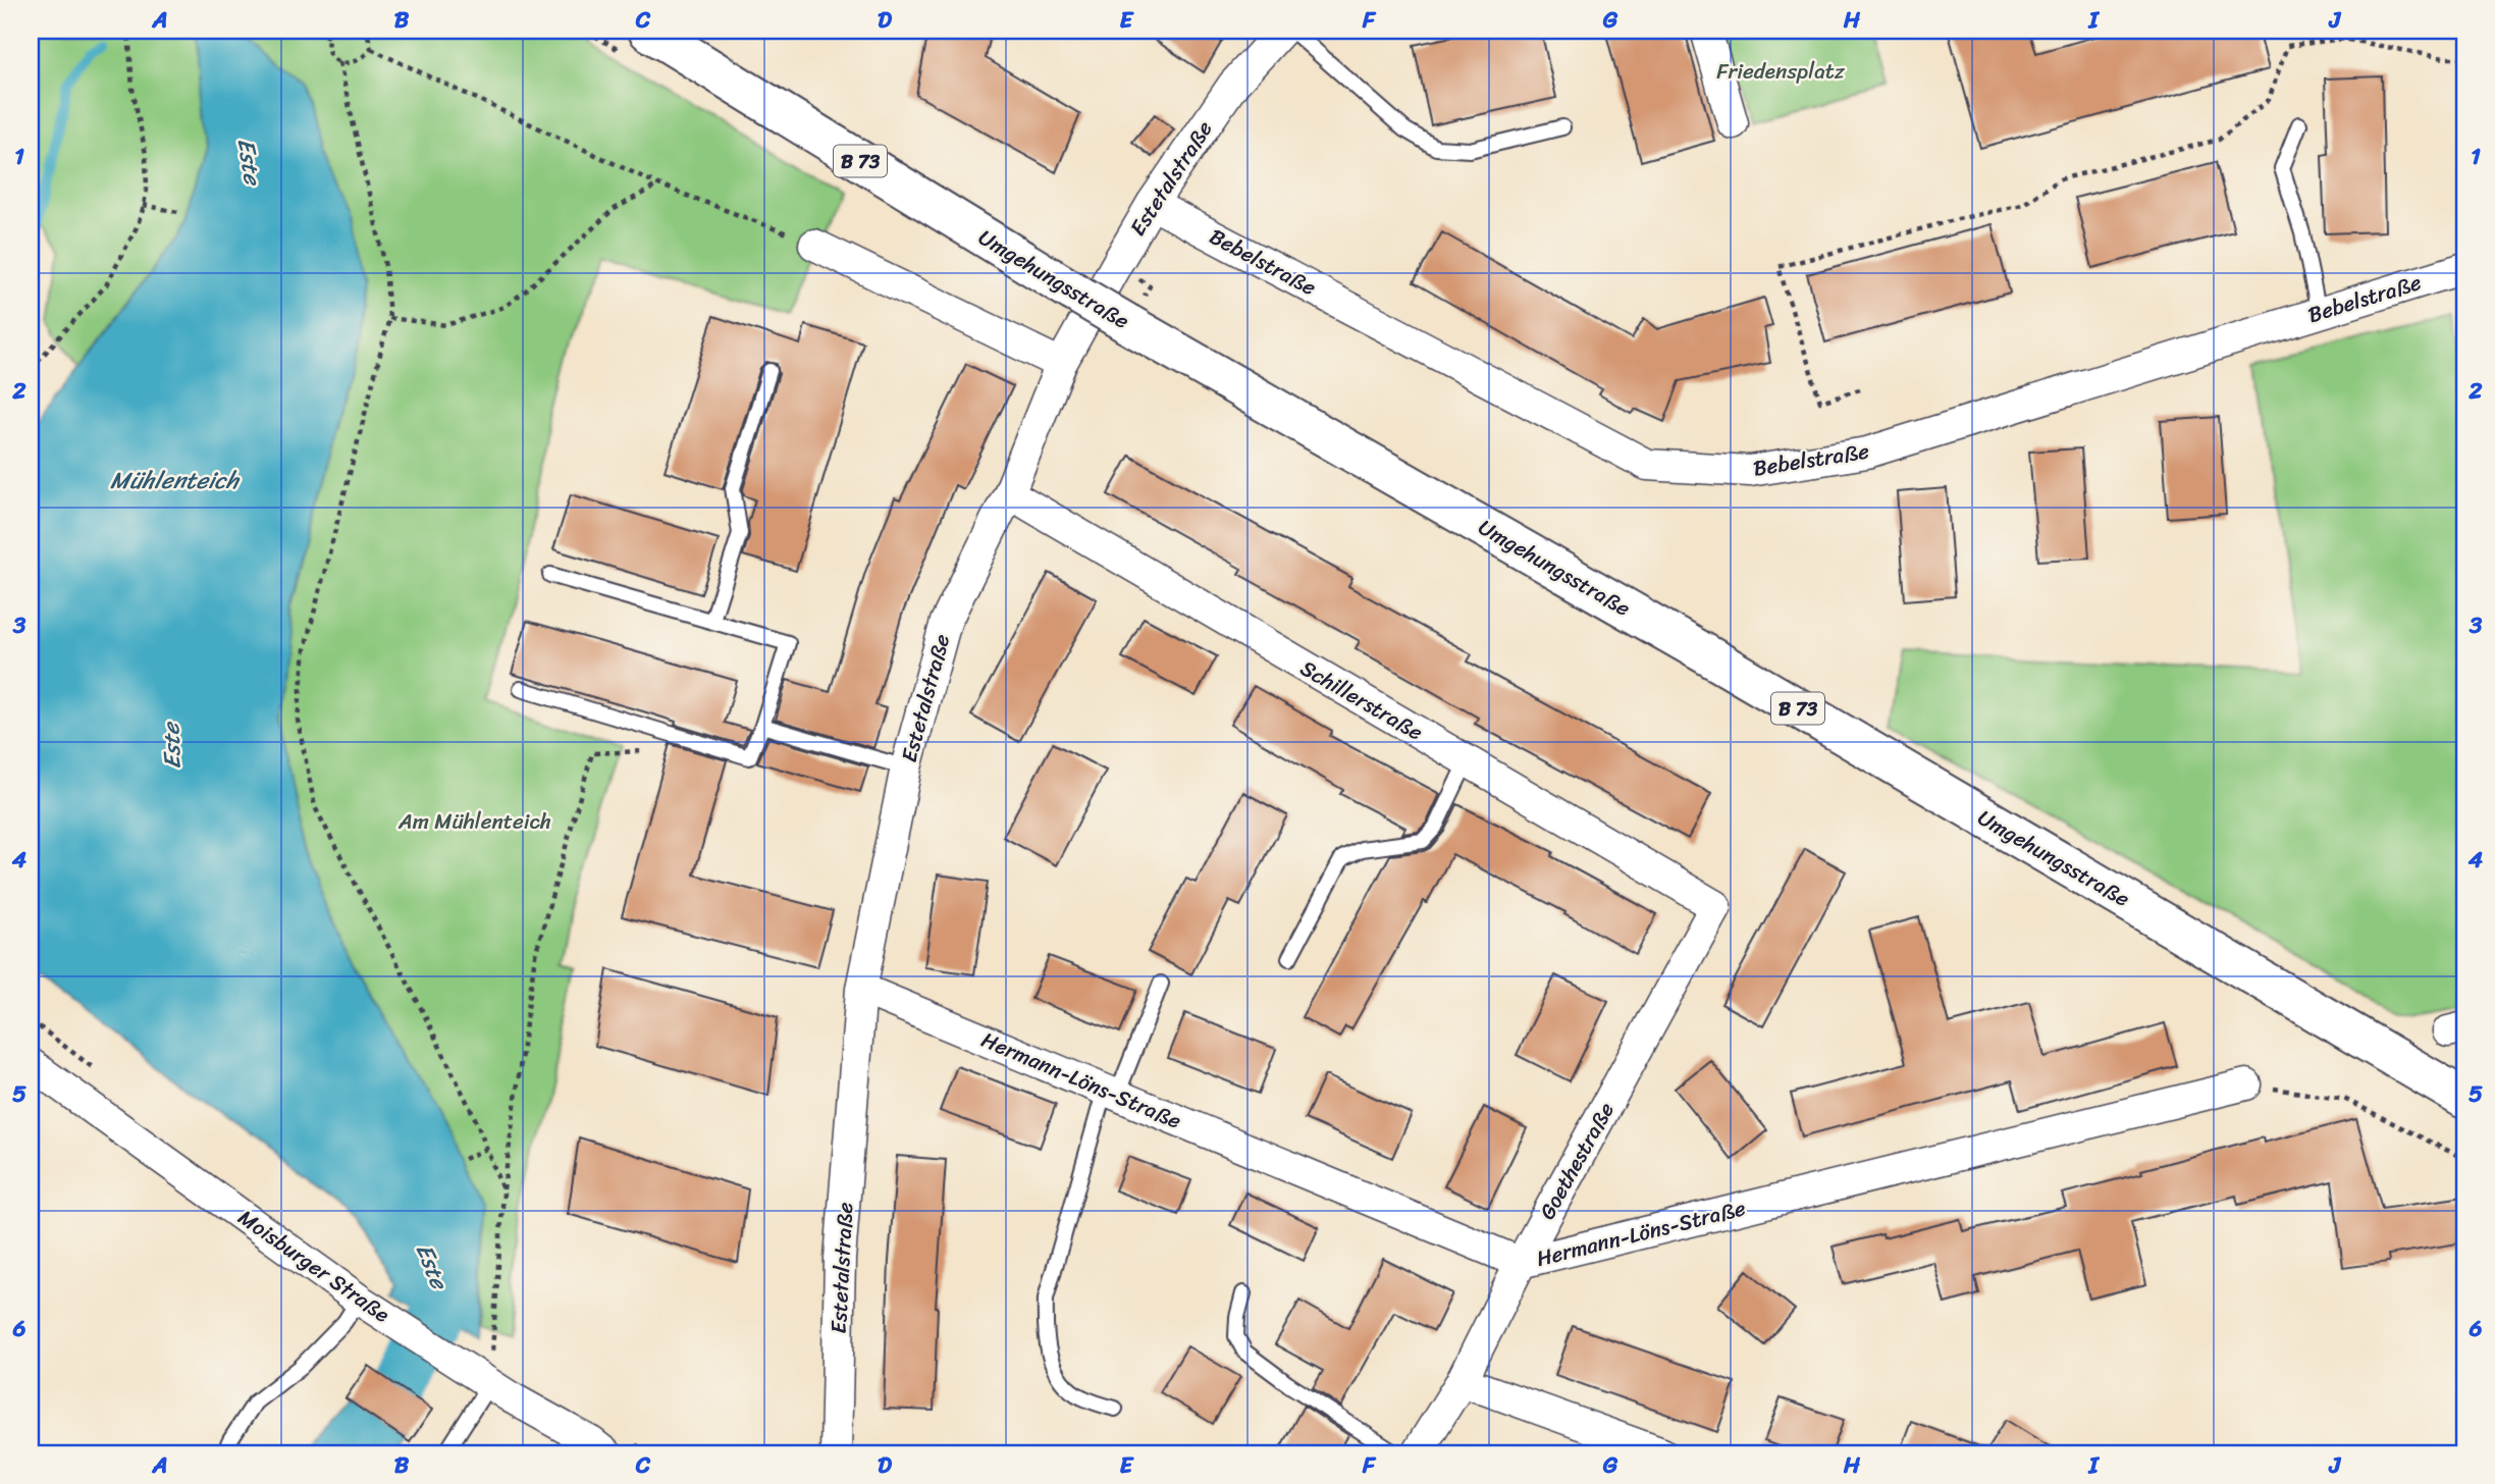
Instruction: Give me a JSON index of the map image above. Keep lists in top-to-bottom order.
{
  "streets": {
    "main road": ["B 73", "Umgehungsstraße"],
    "street": [
      "Estetalstraße",
      "Bebelstraße",
      "Schillerstraße",
      "Hermann-Löns-Straße",
      "Goethestraße",
      "Moisburger Straße"
    ]
  },
  "crossings": [
    ["Estetalstraße", "Bebelstraße"],
    ["Estetalstraße", "Schillerstraße"],
    ["Estetalstraße", "Hermann-Löns-Straße"],
    ["Schillerstraße", "Goethestraße"],
    ["Hermann-Löns-Straße", "Goethestraße"]
  ],
  "water": ["Este", "Mühlenteich"],
  "parks": ["Friedensplatz", "Am Mühlenteich"],
  "grid": {
    "columns": [
      "A",
      "B",
      "C",
      "D",
      "E",
      "F",
      "G",
      "H",
      "I",
      "J"
    ],
    "rows": [
      "1",
      "2",
      "3",
      "4",
      "5",
      "6"
    ]
  }
}
